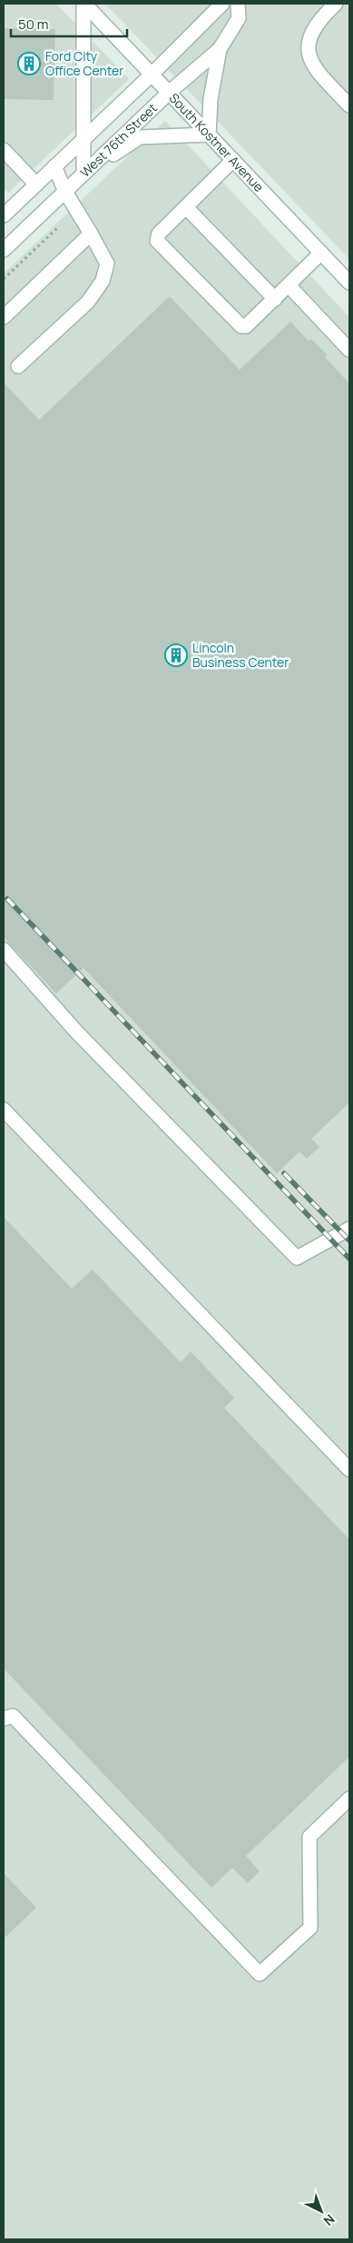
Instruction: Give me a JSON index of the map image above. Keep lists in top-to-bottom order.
{
  "streets": {
    "street": ["West 76th Street", "South Kostner Avenue"]
  },
  "crossings": [
    ["West 76th Street", "South Kostner Avenue"]
  ],
  "places": {
    "building": ["Ford City Office Center", "Lincoln Business Center"]
  },
  "scale_bar": "50 m",
  "north": "bottom right"
}
